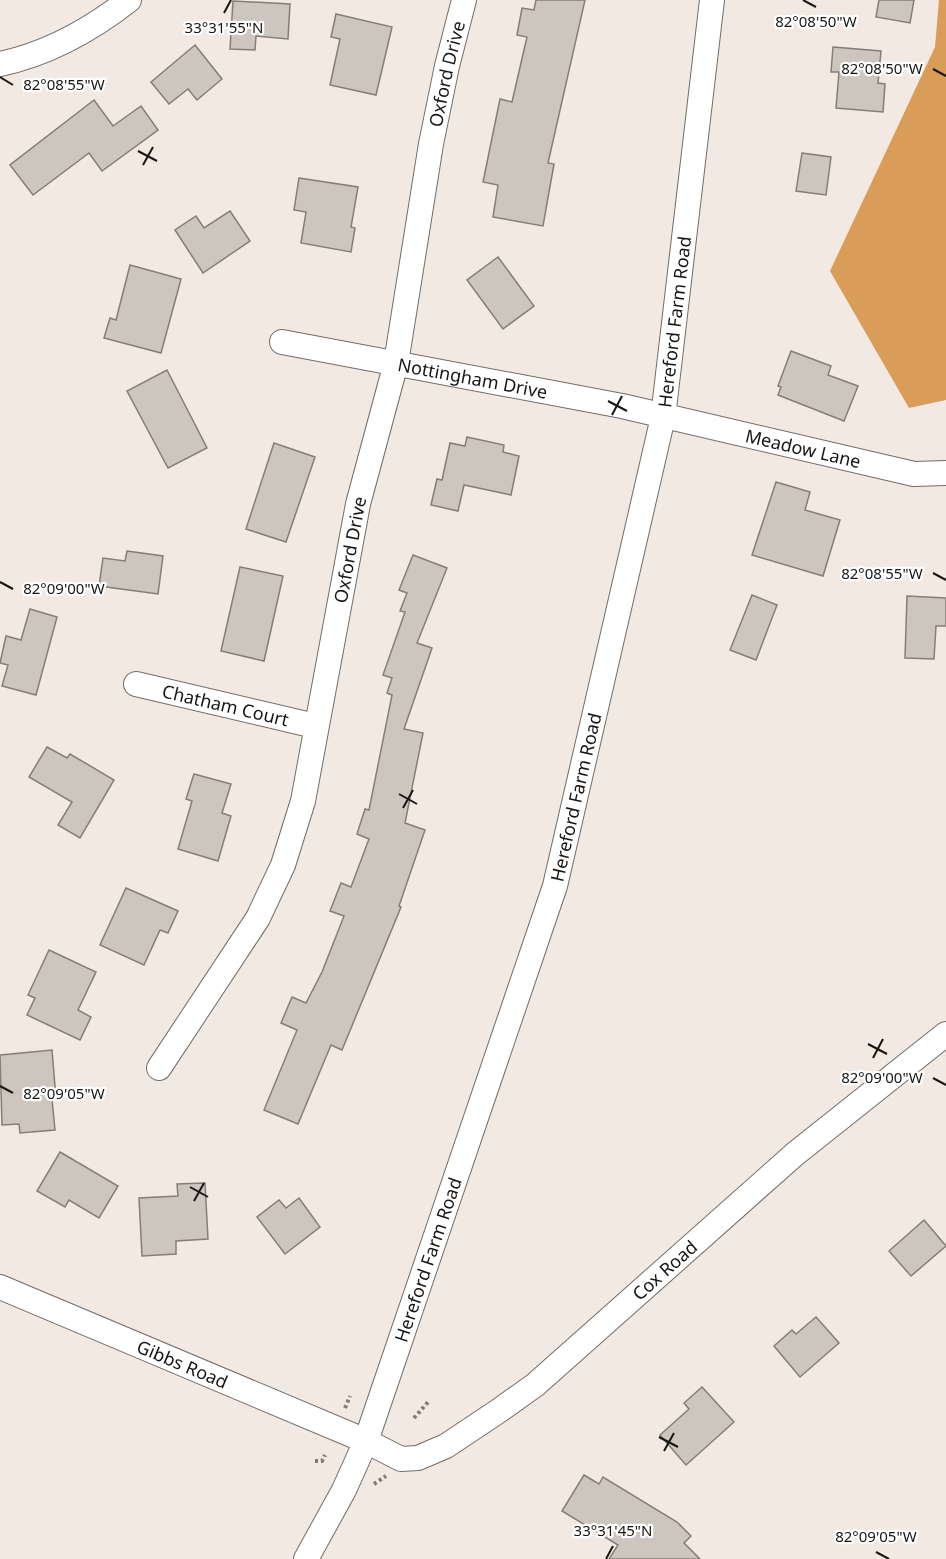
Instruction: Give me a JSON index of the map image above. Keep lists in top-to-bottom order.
{
  "streets": {
    "street": [
      "Oxford Drive",
      "Hereford Farm Road",
      "Nottingham Drive",
      "Meadow Lane",
      "Chatham Court",
      "Cox Road",
      "Gibbs Road"
    ]
  },
  "crossings": [
    ["Oxford Drive", "Nottingham Drive"],
    ["Oxford Drive", "Chatham Court"],
    ["Hereford Farm Road", "Nottingham Drive"],
    ["Hereford Farm Road", "Meadow Lane"],
    ["Hereford Farm Road", "Cox Road"],
    ["Hereford Farm Road", "Gibbs Road"],
    ["Nottingham Drive", "Meadow Lane"],
    ["Cox Road", "Gibbs Road"]
  ],
  "coordinates": [
    "82°08'50\"W",
    "33°31'55\"N",
    "82°08'55\"W",
    "82°09'00\"W",
    "82°09'05\"W",
    "33°31'45\"N"
  ]
}
